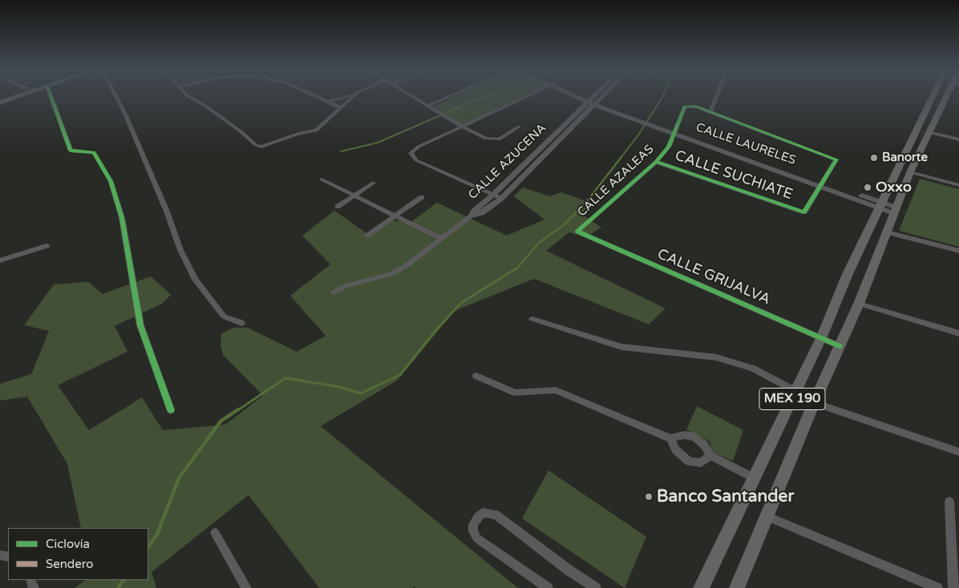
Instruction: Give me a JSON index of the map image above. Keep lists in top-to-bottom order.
{
  "streets": {
    "main road": ["MEX 190"],
    "street": [
      "CALLE LAURELES",
      "CALLE AZUCENA",
      "CALLE SUCHIATE",
      "CALLE AZALEAS",
      "CALLE GRIJALVA"
    ]
  },
  "crossings": [
    ["CALLE LAURELES", "CALLE AZUCENA"],
    ["CALLE LAURELES", "CALLE SUCHIATE"],
    ["CALLE LAURELES", "CALLE AZALEAS"],
    ["CALLE LAURELES", "MEX 190"],
    ["CALLE SUCHIATE", "CALLE AZALEAS"],
    ["CALLE AZALEAS", "CALLE GRIJALVA"],
    ["CALLE GRIJALVA", "MEX 190"]
  ],
  "places": ["Banorte", "Oxxo", "Banco Santander"],
  "legend": ["Ciclovía", "Sendero"]
}
